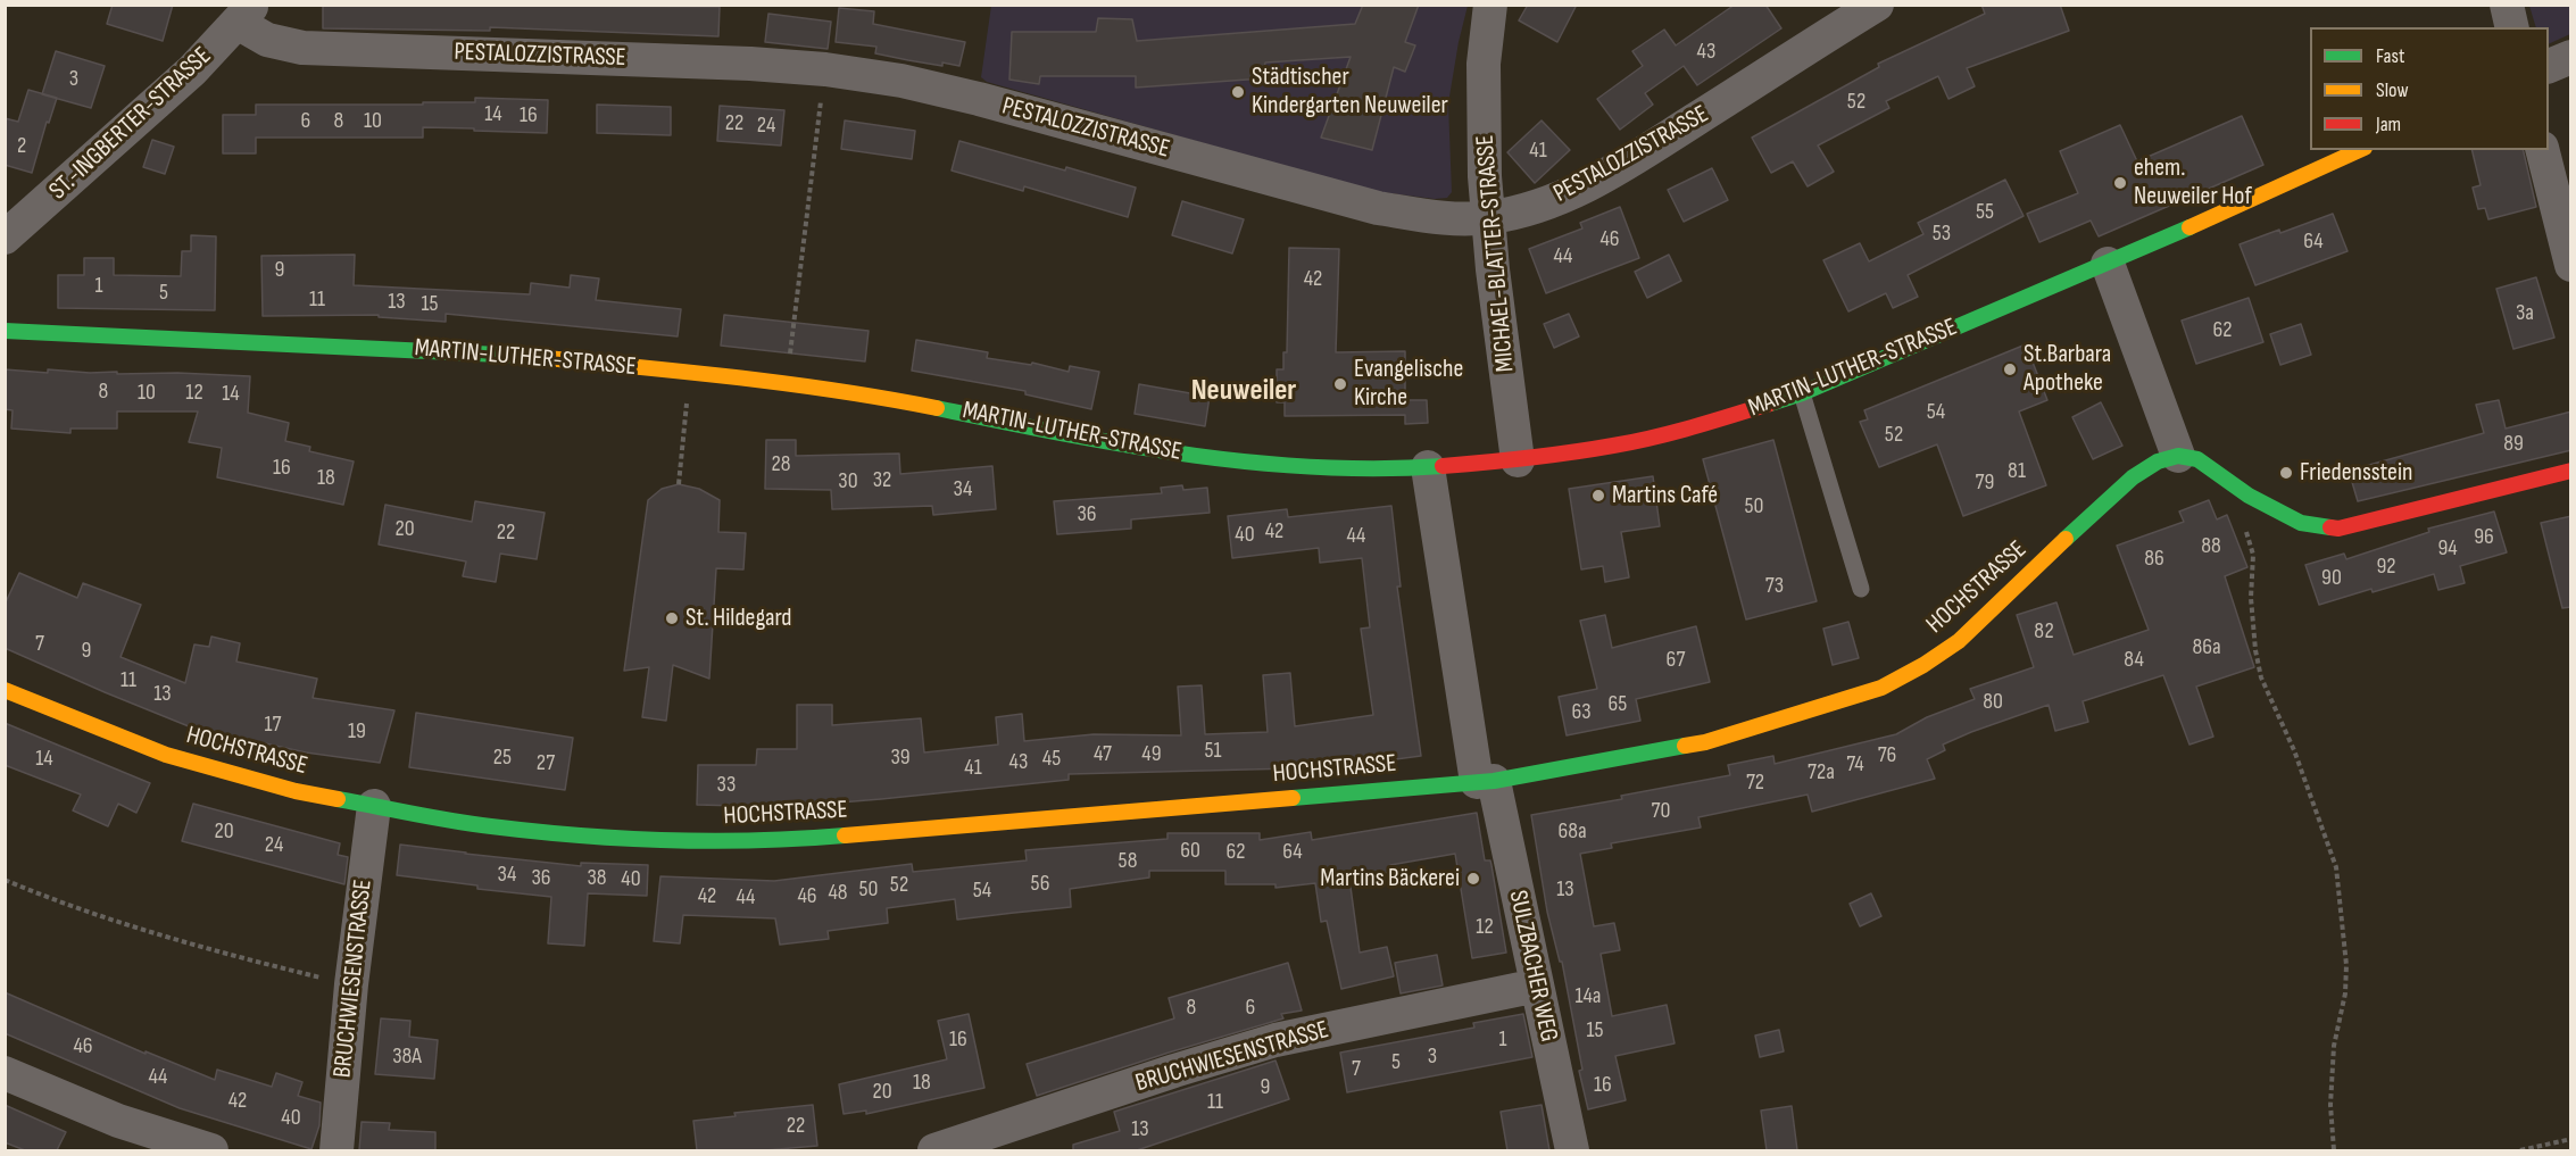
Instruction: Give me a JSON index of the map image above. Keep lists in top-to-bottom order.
{
  "streets": {
    "street": [
      "PESTALOZZISTRASSE",
      "ST.-INGBERTER-STRASSE",
      "MICHAEL-BLATTER-STRASSE",
      "MARTIN-LUTHER-STRASSE",
      "HOCHSTRASSE",
      "SULZBACHER WEG",
      "BRUCHWIESENSTRASSE"
    ]
  },
  "crossings": [
    ["PESTALOZZISTRASSE", "ST.-INGBERTER-STRASSE"],
    ["PESTALOZZISTRASSE", "MICHAEL-BLATTER-STRASSE"],
    ["MICHAEL-BLATTER-STRASSE", "MARTIN-LUTHER-STRASSE"],
    ["MARTIN-LUTHER-STRASSE", "SULZBACHER WEG"],
    ["HOCHSTRASSE", "SULZBACHER WEG"],
    ["HOCHSTRASSE", "BRUCHWIESENSTRASSE"],
    ["SULZBACHER WEG", "BRUCHWIESENSTRASSE"]
  ],
  "districts": ["Neuweiler"],
  "places": [
    "Städtischer Kindergarten Neuweiler",
    "ehem. Neuweiler Hof",
    "St.Barbara Apotheke",
    "Evangelische Kirche",
    "Friedensstein",
    "Martins Café",
    "St. Hildegard",
    "Martins Bäckerei"
  ],
  "house_numbers": [
    "43",
    "3",
    "52",
    "14",
    "16",
    "6",
    "8",
    "10",
    "22",
    "24",
    "2",
    "41",
    "55",
    "53",
    "46",
    "64",
    "44",
    "9",
    "42",
    "1",
    "5",
    "11",
    "13",
    "15",
    "3a",
    "62",
    "8",
    "10",
    "12",
    "14",
    "54",
    "52",
    "89",
    "28",
    "16",
    "81",
    "18",
    "32",
    "30",
    "79",
    "34",
    "50",
    "36",
    "20",
    "42",
    "22",
    "40",
    "44",
    "96",
    "88",
    "94",
    "86",
    "92",
    "90",
    "73",
    "82",
    "7",
    "86a",
    "9",
    "67",
    "84",
    "11",
    "13",
    "80",
    "65",
    "63",
    "17",
    "19",
    "51",
    "47",
    "49",
    "76",
    "25",
    "39",
    "14",
    "45",
    "43",
    "27",
    "74",
    "41",
    "72a",
    "72",
    "33",
    "70",
    "20",
    "68a",
    "24",
    "60",
    "62",
    "64",
    "58",
    "34",
    "36",
    "38",
    "40",
    "56",
    "52",
    "50",
    "13",
    "54",
    "48",
    "42",
    "46",
    "44",
    "12",
    "14a",
    "8",
    "6",
    "15",
    "16",
    "1",
    "46",
    "38A",
    "3",
    "5",
    "7",
    "44",
    "18",
    "16",
    "9",
    "20",
    "42",
    "11",
    "40",
    "22",
    "13"
  ],
  "legend": ["Fast", "Slow", "Jam"]
}
